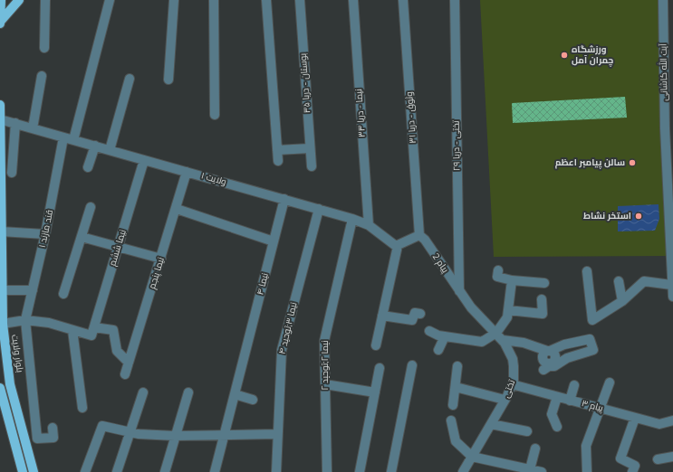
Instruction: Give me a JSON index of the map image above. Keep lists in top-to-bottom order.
{
  "streets": {
    "main road": ["بلوار ولایت"],
    "street": [
      "آیت الله کاشانی",
      "بوستان - دریا ۳۵",
      "نیما - دریا ۳۳",
      "وثوق - دریا ۳۱",
      "تختی - دریا ۲۹",
      "ولایت ۱",
      "قند مازند ۱",
      "نیما ششم",
      "پیام 2",
      "نیما پنجم",
      "نیما ۴",
      "نیما ۳;توحید ۴",
      "نیما ۲;توحید ۲",
      "تختی",
      "پيام ۳"
    ]
  },
  "crossings": [
    ["نیما - دریا ۳۳", "ولایت ۱"],
    ["وثوق - دریا ۳۱", "پیام 2"],
    ["تختی - دریا ۲۹", "پیام 2"],
    ["تختی - دریا ۲۹", "تختی"],
    ["ولایت ۱", "قند مازند ۱"],
    ["ولایت ۱", "نیما ششم"],
    ["ولایت ۱", "نیما پنجم"],
    ["ولایت ۱", "نیما ۴"],
    ["ولایت ۱", "نیما ۳;توحید ۴"],
    ["ولایت ۱", "بلوار ولایت"],
    ["ولایت ۱", "نیما ۲;توحید ۲"],
    ["پیام 2", "تختی"],
    ["تختی", "پيام ۳"]
  ],
  "places": ["ورزشگاه چمران آمل", "سالن پیامبر اعظم", "استخر نشاط"]
}
